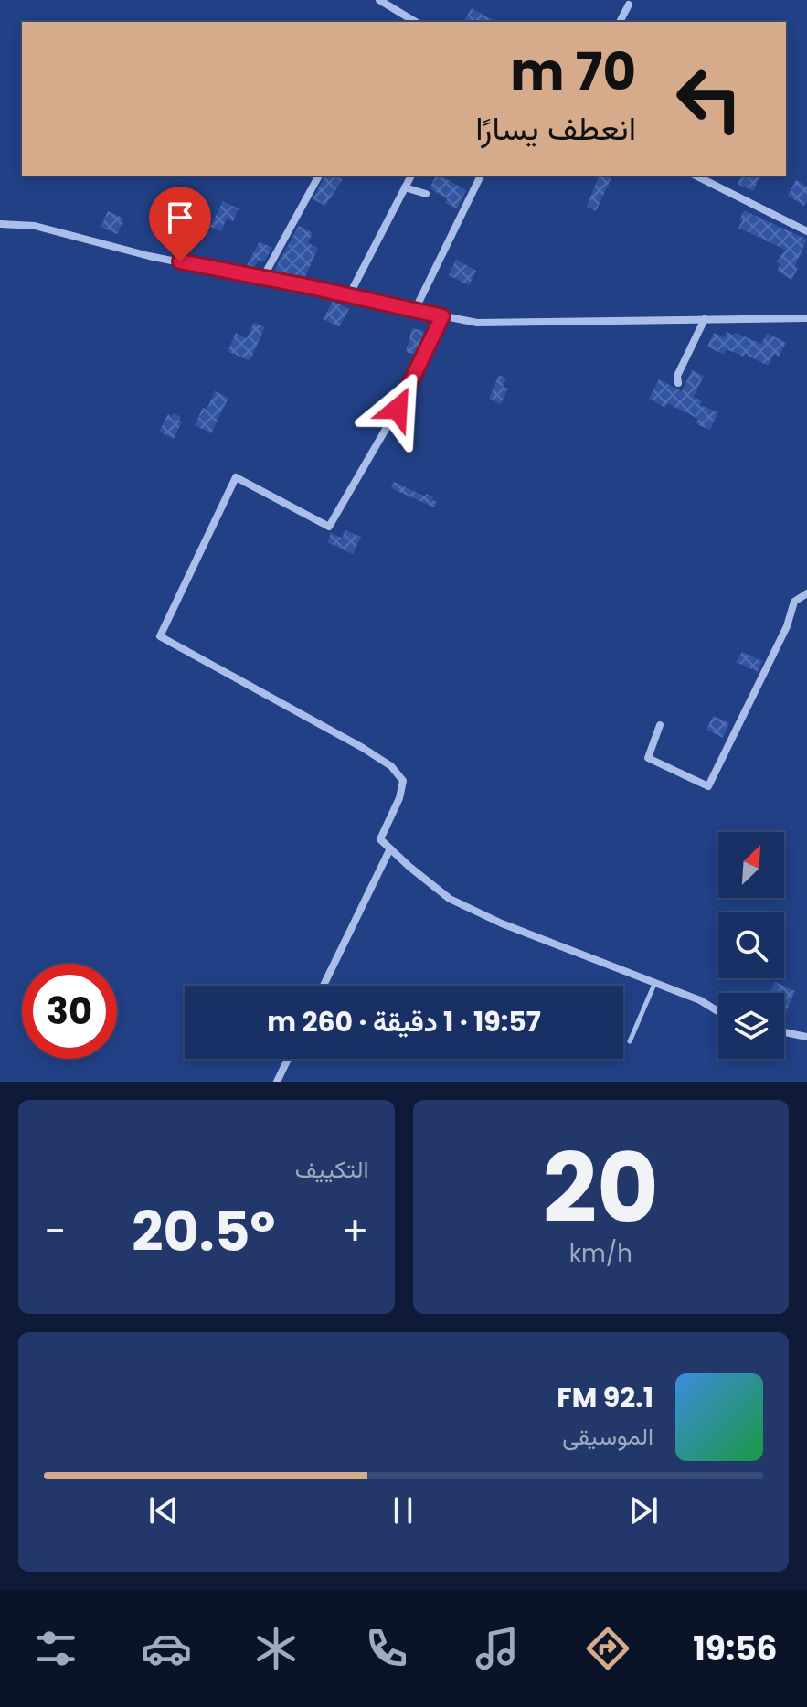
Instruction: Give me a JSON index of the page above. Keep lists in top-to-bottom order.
{
  "north": "top right",
  "page": {
    "turn": ["70 m", "انعطف يسارًا"],
    "limit": "30",
    "trip": "19:57 · 1 دقيقة · 260 m",
    "tile": [
      ["20", "km/h"],
      "التكييف"
    ],
    "heat": ["−", "20.5°", "+"],
    "song": ["92.1 FM", "الموسيقى"],
    "tabs": "19:56"
  }
}
